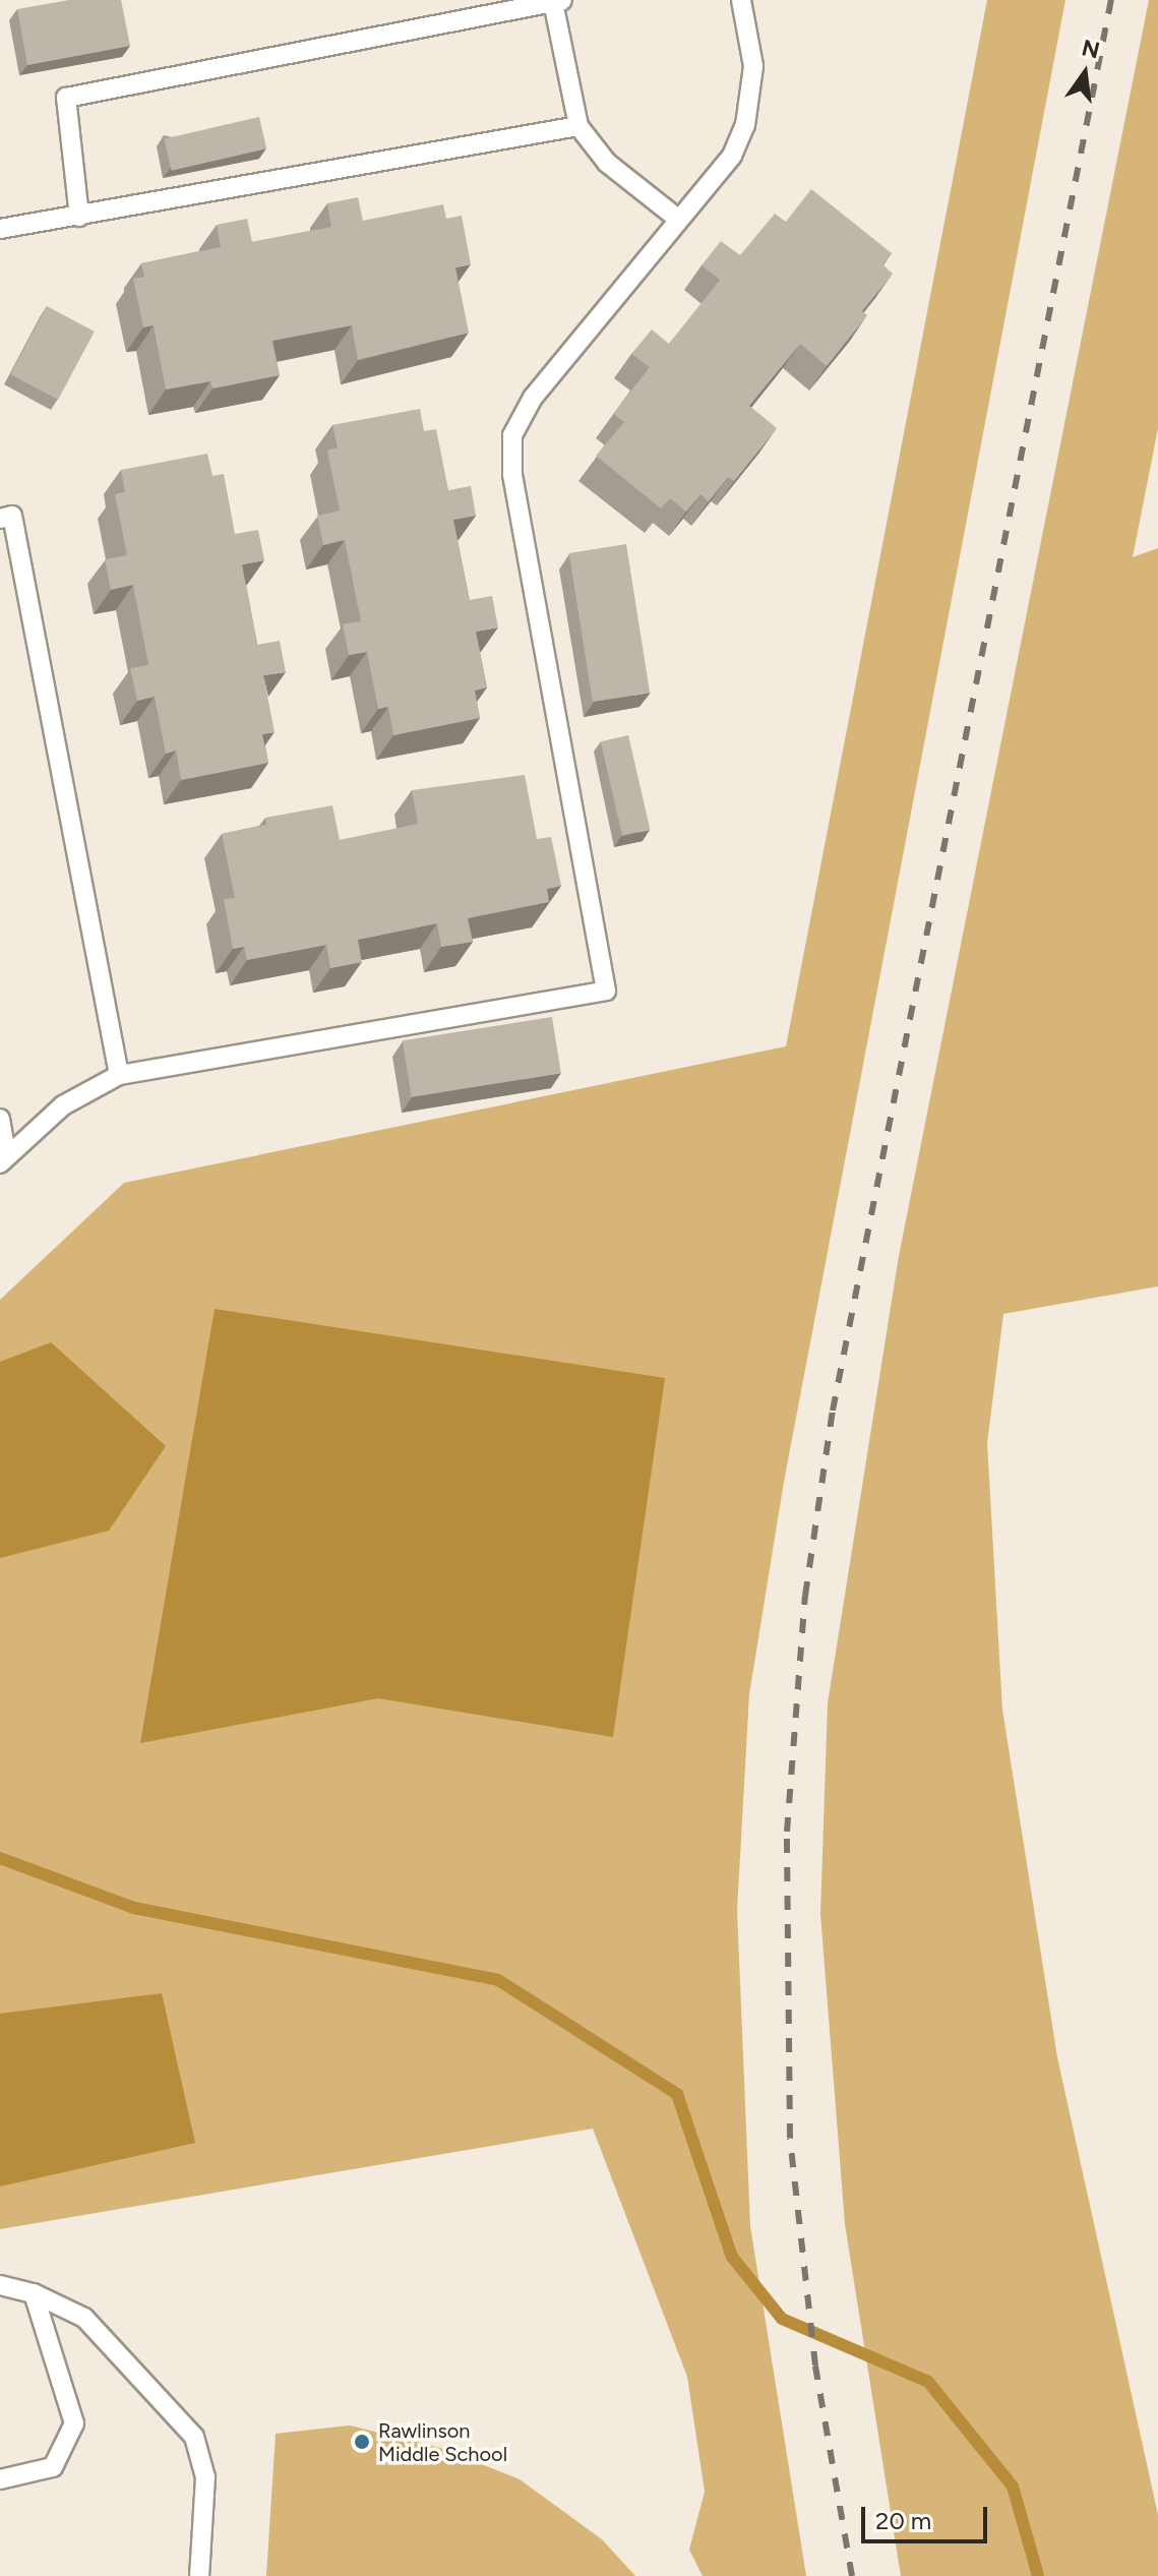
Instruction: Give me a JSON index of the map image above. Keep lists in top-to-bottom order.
{
  "places": ["Rawlinson Middle School"],
  "scale_bar": "20 m",
  "north": "top"
}
